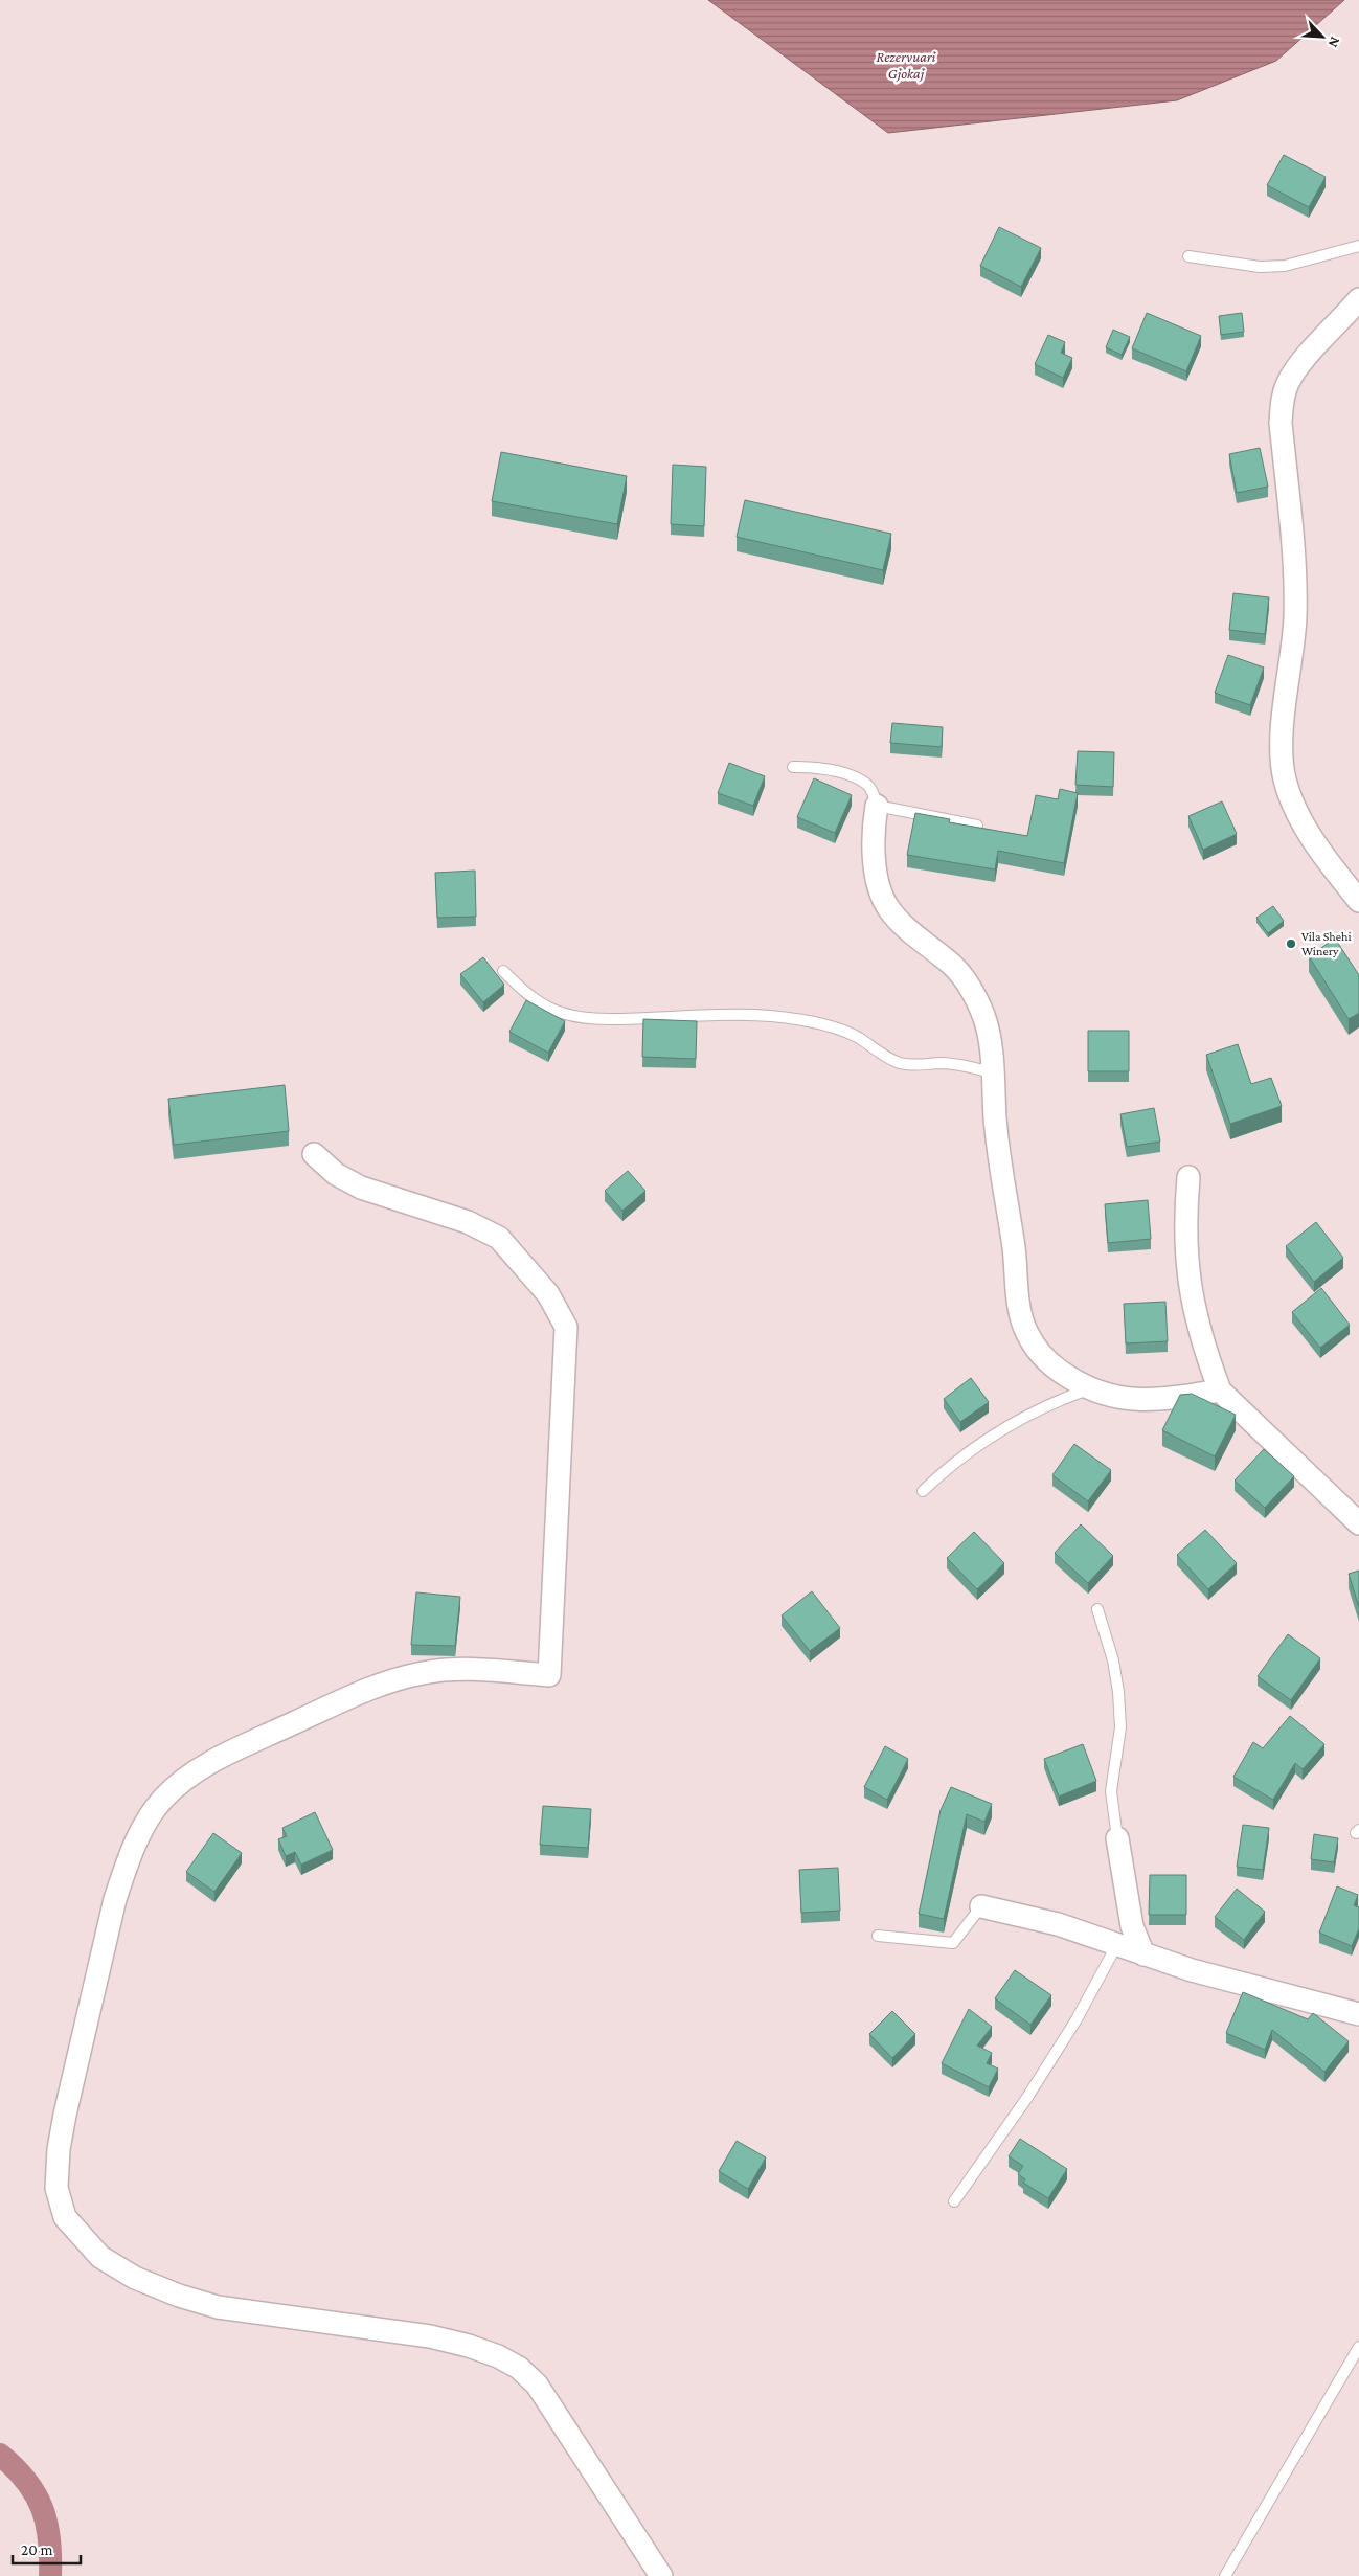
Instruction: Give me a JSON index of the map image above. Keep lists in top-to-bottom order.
{
  "water": ["Rezervuari Gjokaj"],
  "places": ["Vila Shehi Winery"],
  "scale_bar": "20 m",
  "north": "bottom right"
}
